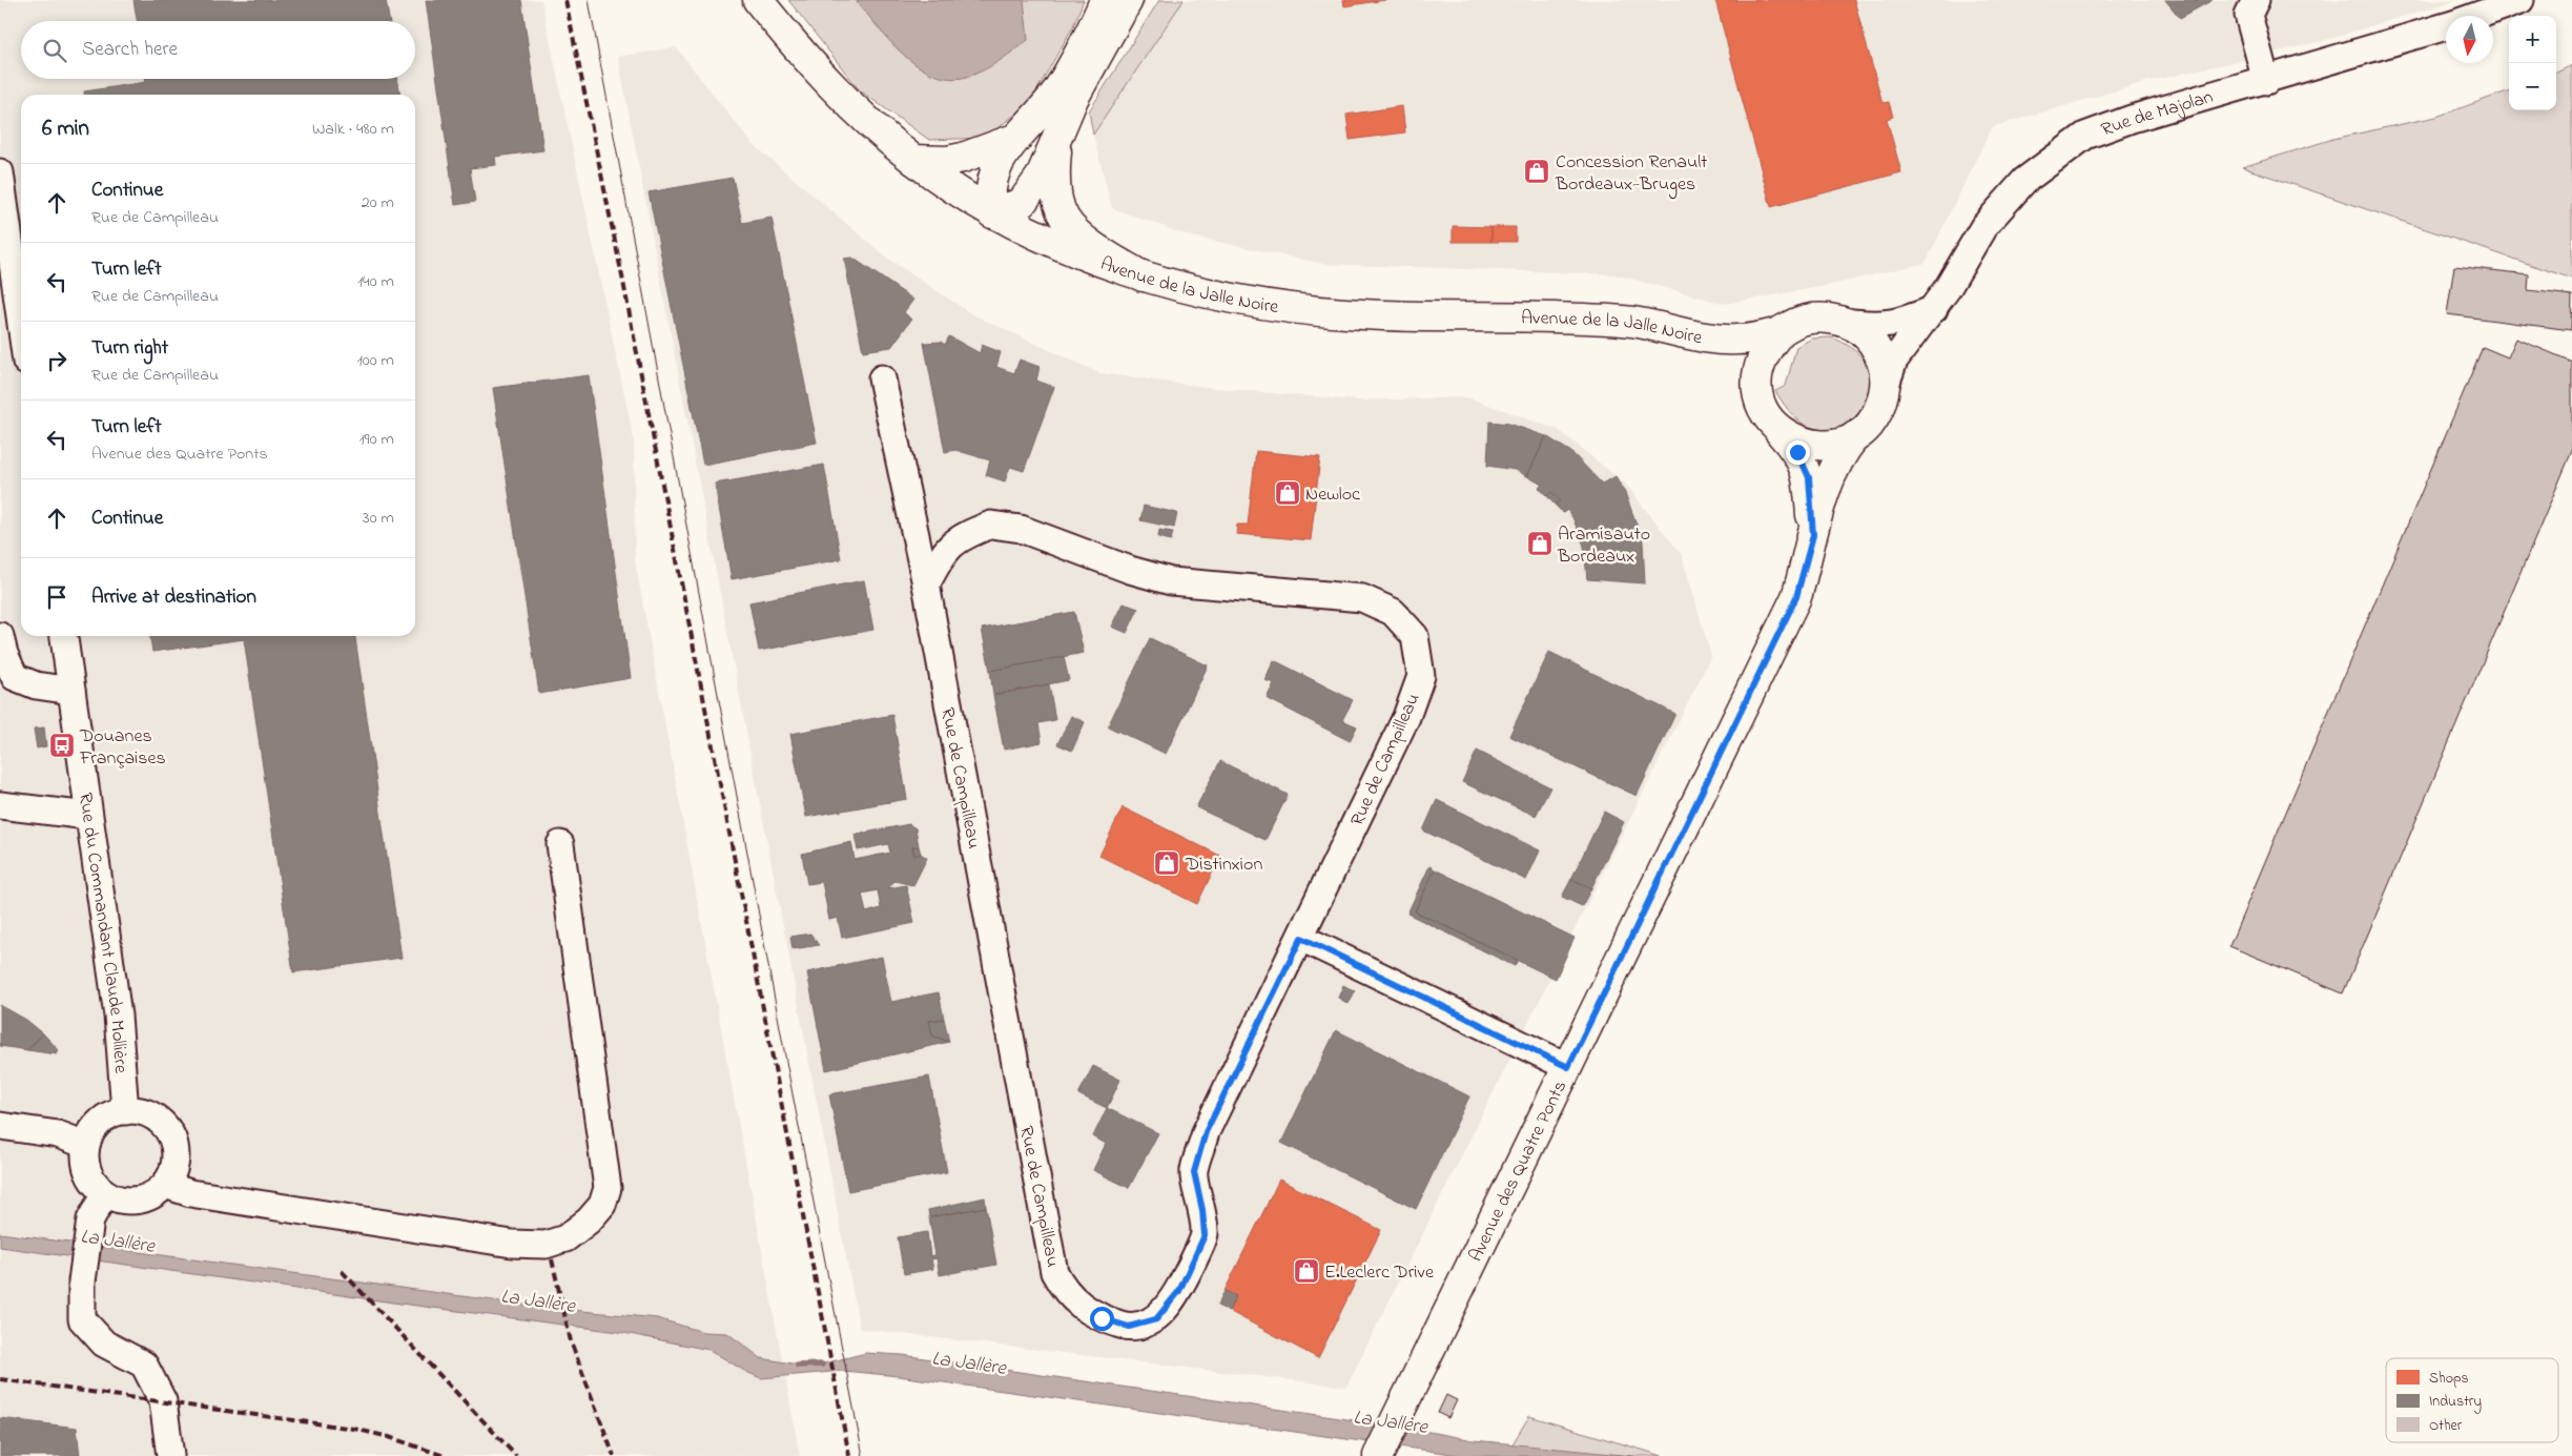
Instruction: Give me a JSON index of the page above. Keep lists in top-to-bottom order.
{
  "streets": {
    "main road": ["Avenue de la Jalle Noire", "Avenue des Quatre Ponts"],
    "street": ["Rue de Majolan", "Rue de Campilleau", "Rue du Commandant Claude Mollière"]
  },
  "crossings": [
    ["Rue de Majolan", "Avenue de la Jalle Noire"],
    ["Rue de Majolan", "Avenue des Quatre Ponts"],
    ["Avenue de la Jalle Noire", "Avenue des Quatre Ponts"]
  ],
  "water": ["La Jallère"],
  "places": {
    "shop": [
      "Concession Renault Bordeaux-Bruges",
      "Newloc",
      "Aramisauto Bordeaux",
      "Distinxion",
      "E.Leclerc Drive"
    ],
    "bus stop": ["Douanes Françaises"]
  },
  "legend": ["Shops", "Industry", "Other"],
  "north": "bottom",
  "page": {
    "map_buttons": ["+", "−"],
    "search": "Search here",
    "heading": ["6 min", "Walk · 480 m"],
    "list": [
      ["Continue", "Rue de Campilleau", "20 m"],
      ["Turn left", "Rue de Campilleau", "140 m"],
      ["Turn right", "Rue de Campilleau", "100 m"],
      ["Turn left", "Avenue des Quatre Ponts", "190 m"],
      ["Continue", "30 m"],
      "Arrive at destination"
    ]
  }
}
